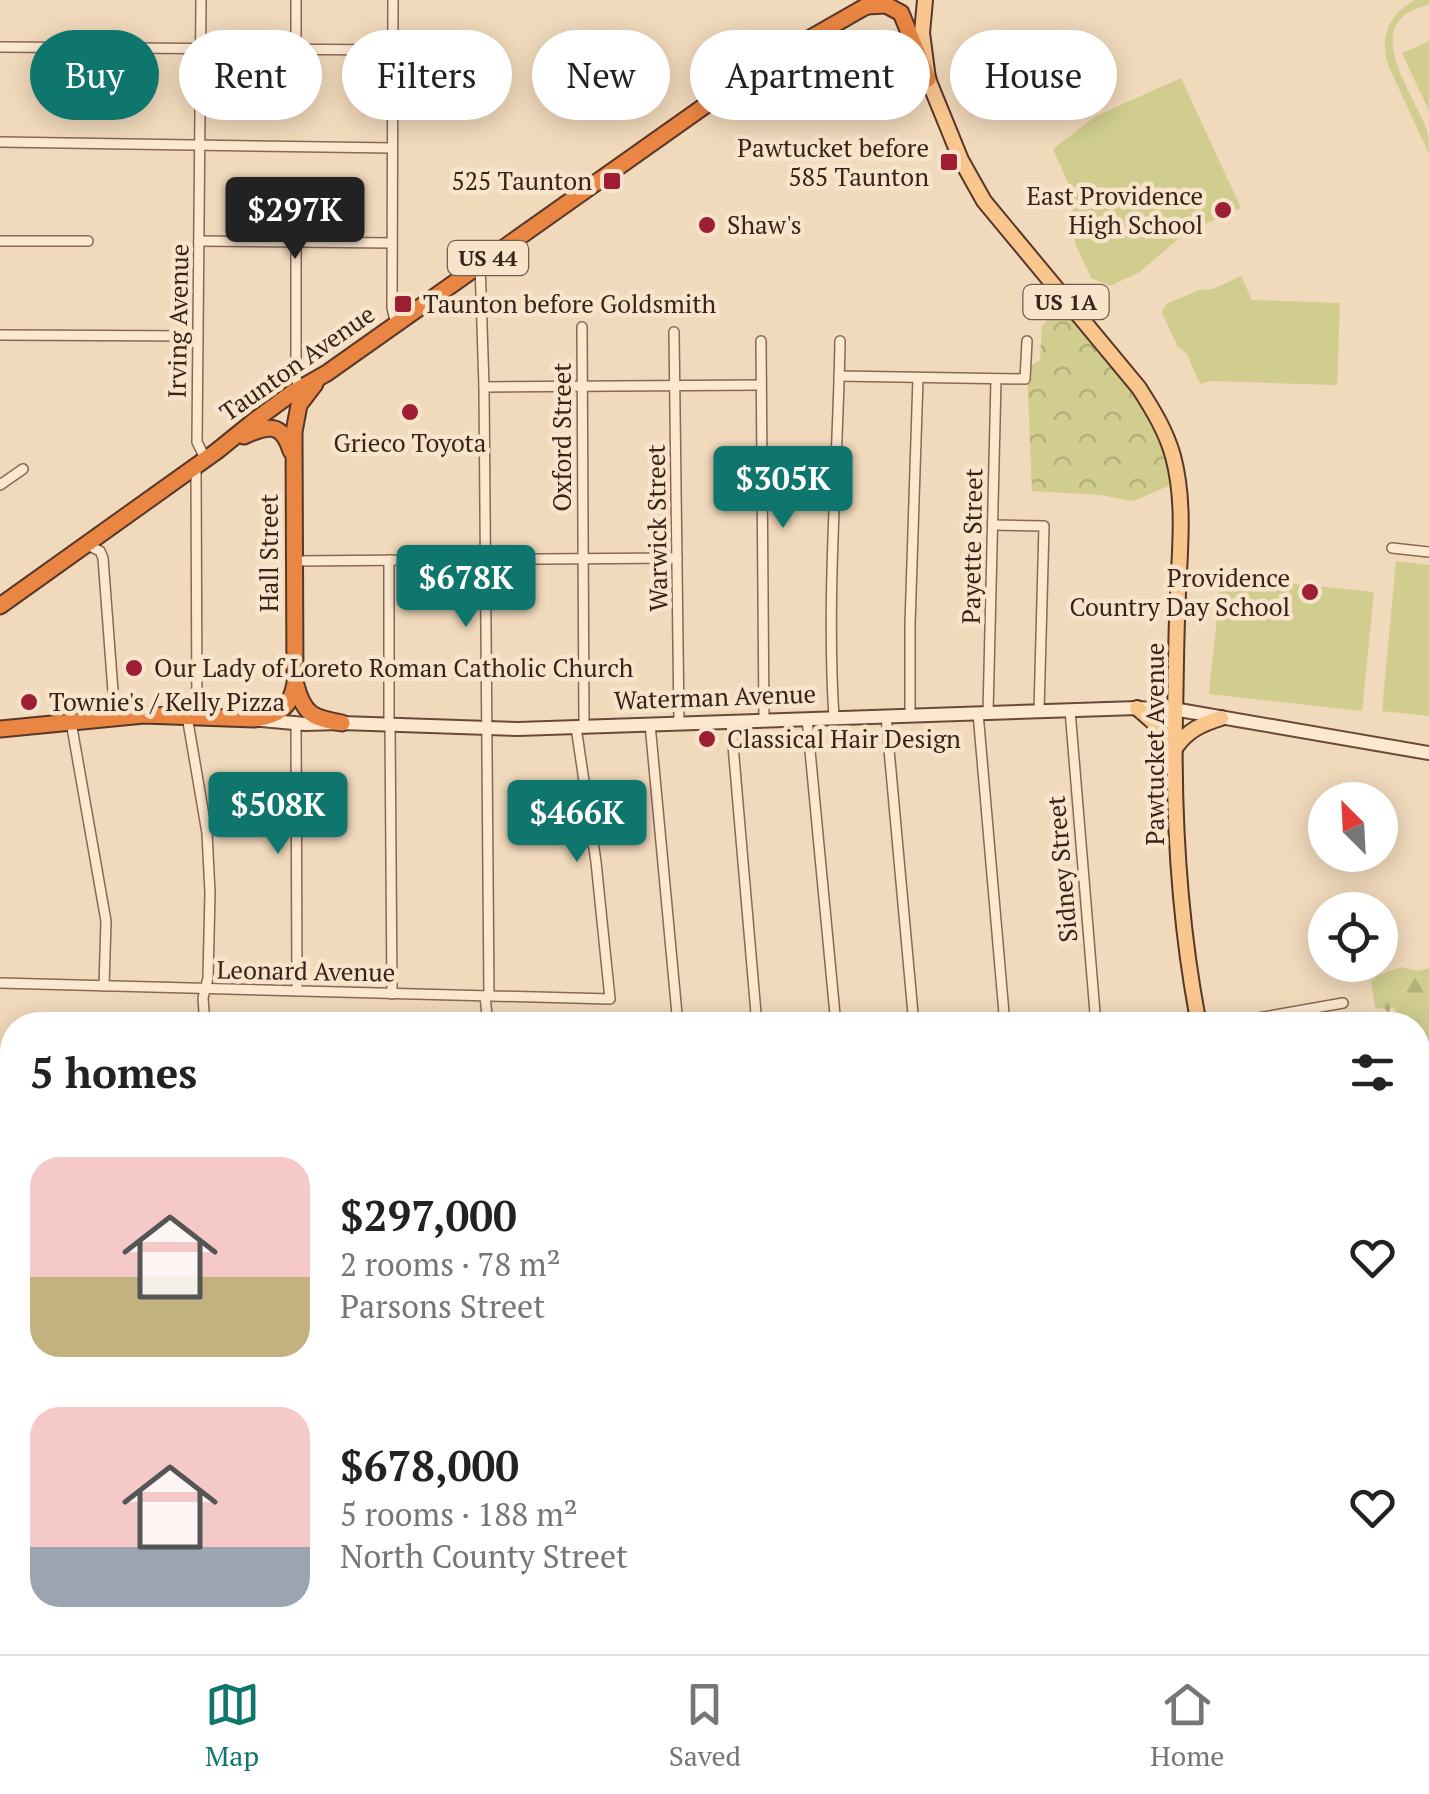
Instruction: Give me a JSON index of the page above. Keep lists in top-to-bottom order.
{
  "streets": {
    "highway": [
      "US 44",
      "Taunton Avenue",
      "Hall Street",
      "Waterman Avenue"
    ],
    "main road": ["US 1A", "Pawtucket Avenue"],
    "street": [
      "Irving Avenue",
      "Oxford Street",
      "Warwick Street",
      "Payette Street",
      "Sidney Street",
      "Leonard Avenue"
    ]
  },
  "crossings": [
    ["Irving Avenue", "Taunton Avenue"],
    ["Irving Avenue", "Waterman Avenue"],
    ["Irving Avenue", "Leonard Avenue"],
    ["Taunton Avenue", "Hall Street"],
    ["Oxford Street", "Waterman Avenue"],
    ["Oxford Street", "Leonard Avenue"],
    ["Warwick Street", "Waterman Avenue"],
    ["Payette Street", "Waterman Avenue"],
    ["Waterman Avenue", "Pawtucket Avenue"],
    ["Waterman Avenue", "Sidney Street"]
  ],
  "places": {
    "transit": ["Pawtucket before 585 Taunton", "525 Taunton", "Taunton before Goldsmith"],
    "other": [
      "East Providence High School",
      "Shaw's",
      "Grieco Toyota",
      "Providence Country Day School",
      "Our Lady of Loreto Roman Catholic Church",
      "Townie's / Kelly Pizza",
      "Classical Hair Design"
    ]
  },
  "north": "top left",
  "page": {
    "chip": [
      "Buy",
      "Rent",
      "Filters",
      "New",
      "Apartment",
      "House"
    ],
    "price": [
      "$297K",
      "$305K",
      "$678K",
      "$508K",
      "$466K"
    ],
    "heading": "5 homes",
    "list": [
      {
        "name": "$297,000",
        "note": "2 rooms · 78 m² · Parsons Street"
      },
      {
        "name": "$678,000",
        "note": "5 rooms · 188 m² · North County Street"
      }
    ],
    "tabs": ["Map", "Saved", "Home"]
  }
}
